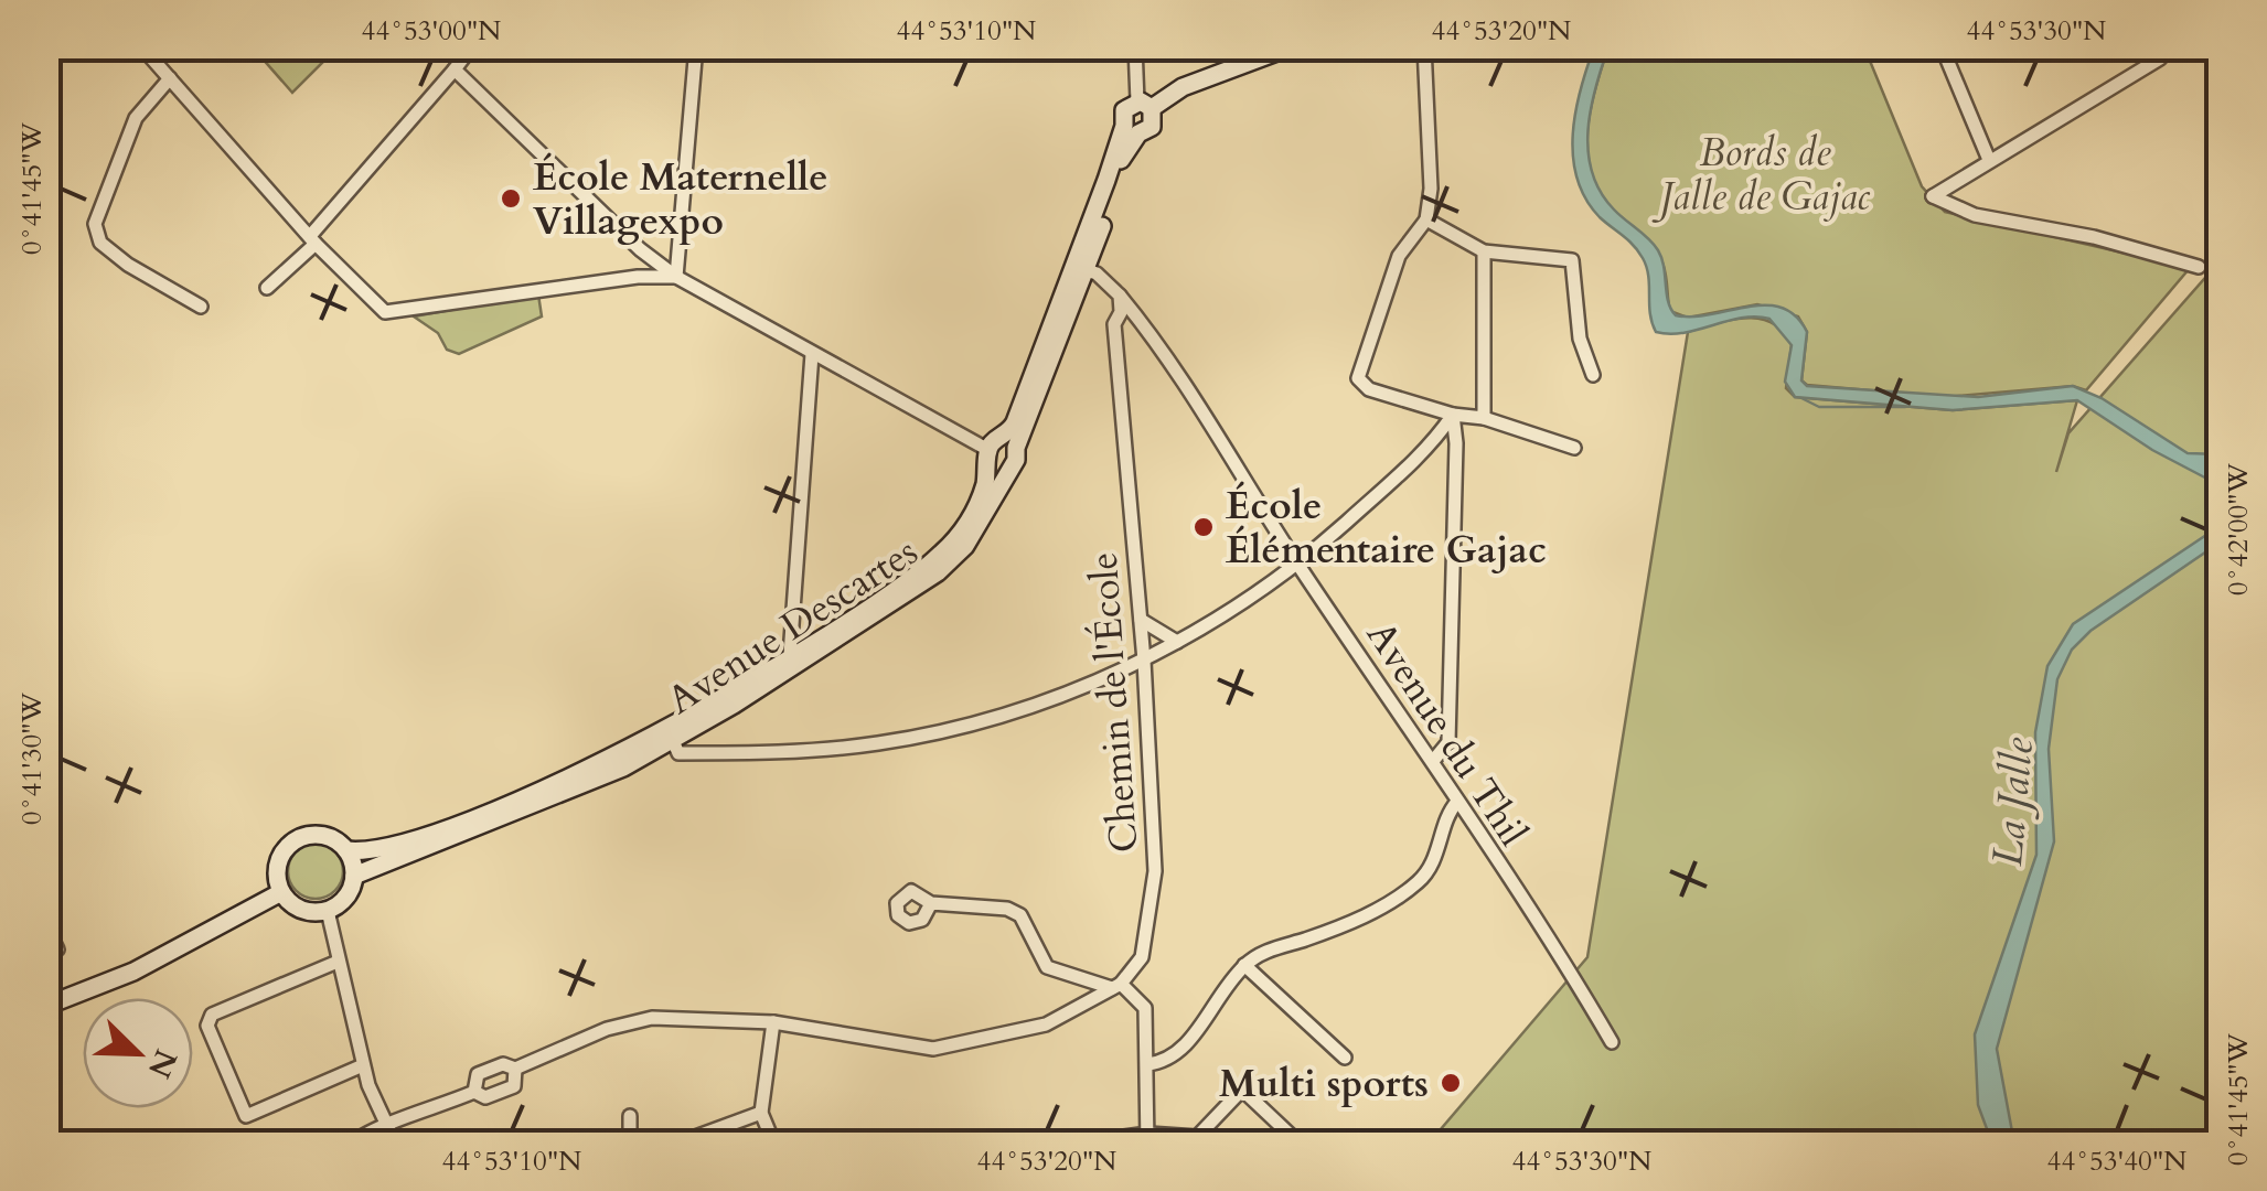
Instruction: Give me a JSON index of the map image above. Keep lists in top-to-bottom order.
{
  "streets": {
    "main road": ["Avenue Descartes"],
    "street": ["Chemin de l'École", "Avenue du Thil"]
  },
  "crossings": [
    ["Chemin de l'École", "Avenue du Thil"]
  ],
  "water": ["La Jalle"],
  "parks": ["Bords de Jalle de Gajac"],
  "places": ["École Maternelle Villagexpo", "École Élémentaire Gajac", "Multi sports"],
  "north": "bottom right",
  "coordinates": [
    "44°53'00\"N",
    "44°53'10\"N",
    "44°53'20\"N",
    "44°53'30\"N",
    "0°41'45\"W",
    "0°42'00\"W",
    "0°41'30\"W",
    "44°53'40\"N"
  ]
}
